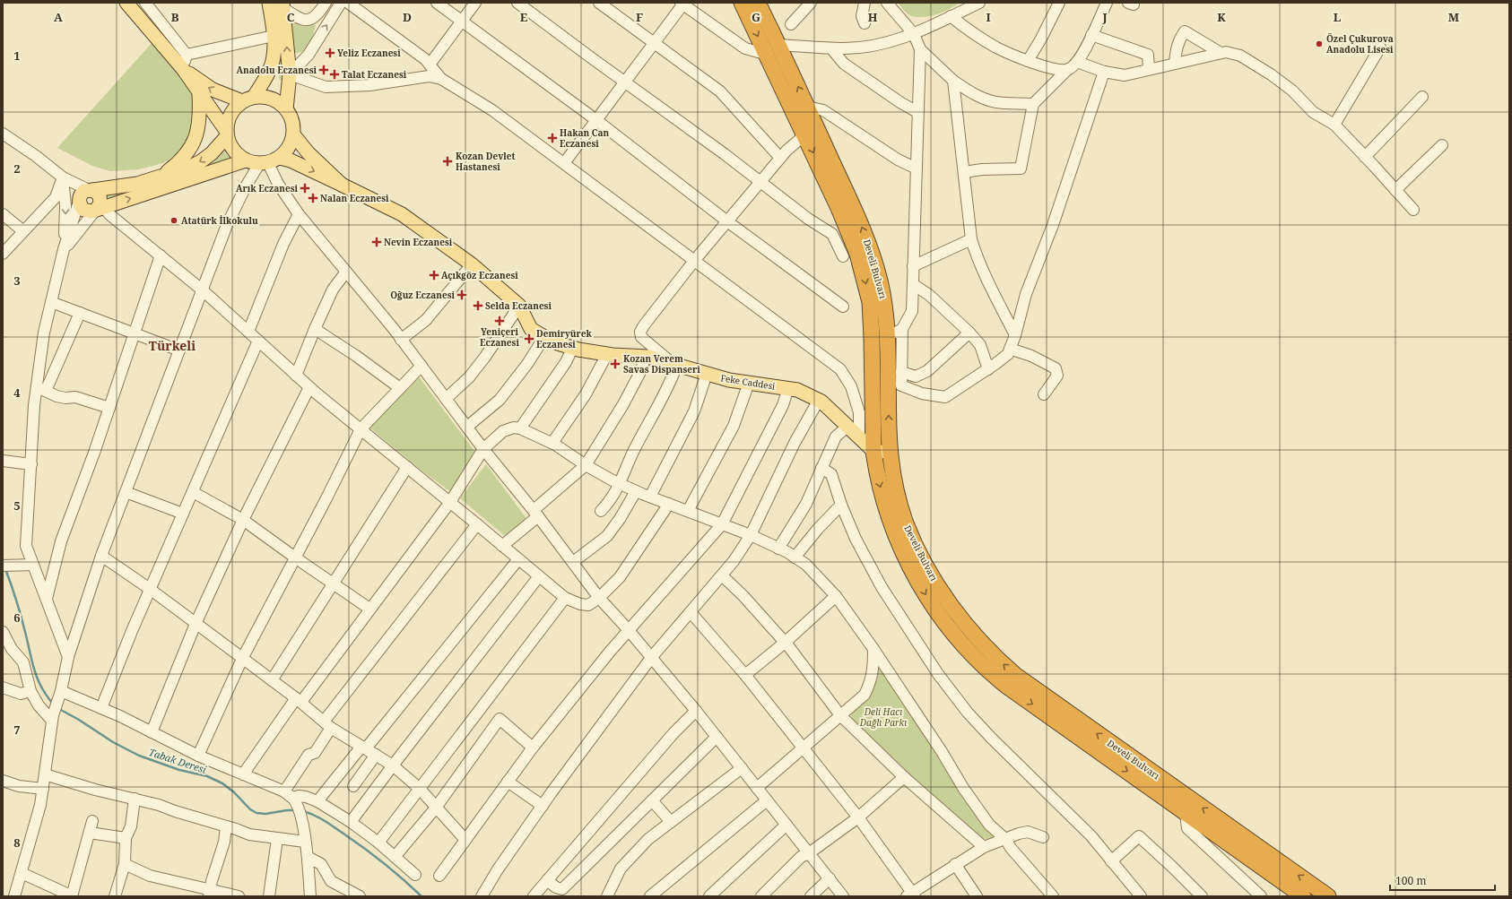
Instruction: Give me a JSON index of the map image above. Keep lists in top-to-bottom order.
{
  "streets": {
    "highway": ["Develi Bulvarı"],
    "main road": ["Feke Caddesi"]
  },
  "crossings": [
    ["Develi Bulvarı", "Feke Caddesi"]
  ],
  "districts": ["Türkeli"],
  "water": ["Tabak Deresi"],
  "parks": ["Deli Hacı Dağlı Parkı"],
  "places": {
    "other": ["Özel Çukurova Anadolu Lisesi", "Atatürk İlkokulu"],
    "health": [
      "Yeliz Eczanesi",
      "Anadolu Eczanesi",
      "Talat Eczanesi",
      "Hakan Can Eczanesi",
      "Kozan Devlet Hastanesi",
      "Arık Eczanesi",
      "Nalan Eczanesi",
      "Nevin Eczanesi",
      "Açıkgöz Eczanesi",
      "Oğuz Eczanesi",
      "Selda Eczanesi",
      "Yeniçeri Eczanesi",
      "Demiryürek Eczanesi",
      "Kozan Verem Savas Dispanseri"
    ]
  },
  "scale_bar": "100 m",
  "grid": {
    "columns": [
      "A",
      "B",
      "C",
      "D",
      "E",
      "F",
      "G",
      "H",
      "I",
      "J",
      "K",
      "L",
      "M"
    ],
    "rows": [
      "1",
      "2",
      "3",
      "4",
      "5",
      "6",
      "7",
      "8"
    ]
  }
}
